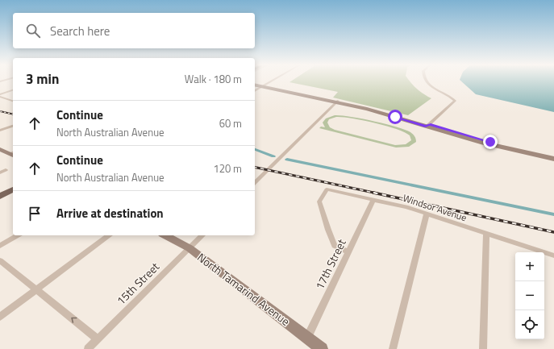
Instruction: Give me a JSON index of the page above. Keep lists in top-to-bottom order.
{
  "streets": {
    "main road": ["North Tamarind Avenue"],
    "street": ["Windsor Avenue", "17th Street", "15th Street"]
  },
  "crossings": [
    ["Windsor Avenue", "17th Street"],
    ["17th Street", "North Tamarind Avenue"],
    ["15th Street", "North Tamarind Avenue"]
  ],
  "page": {
    "search": "Search here",
    "heading": ["3 min", "Walk · 180 m"],
    "list": [
      ["Continue", "North Australian Avenue", "60 m"],
      ["Continue", "North Australian Avenue", "120 m"],
      "Arrive at destination"
    ],
    "map_buttons": ["+", "−"]
  }
}
